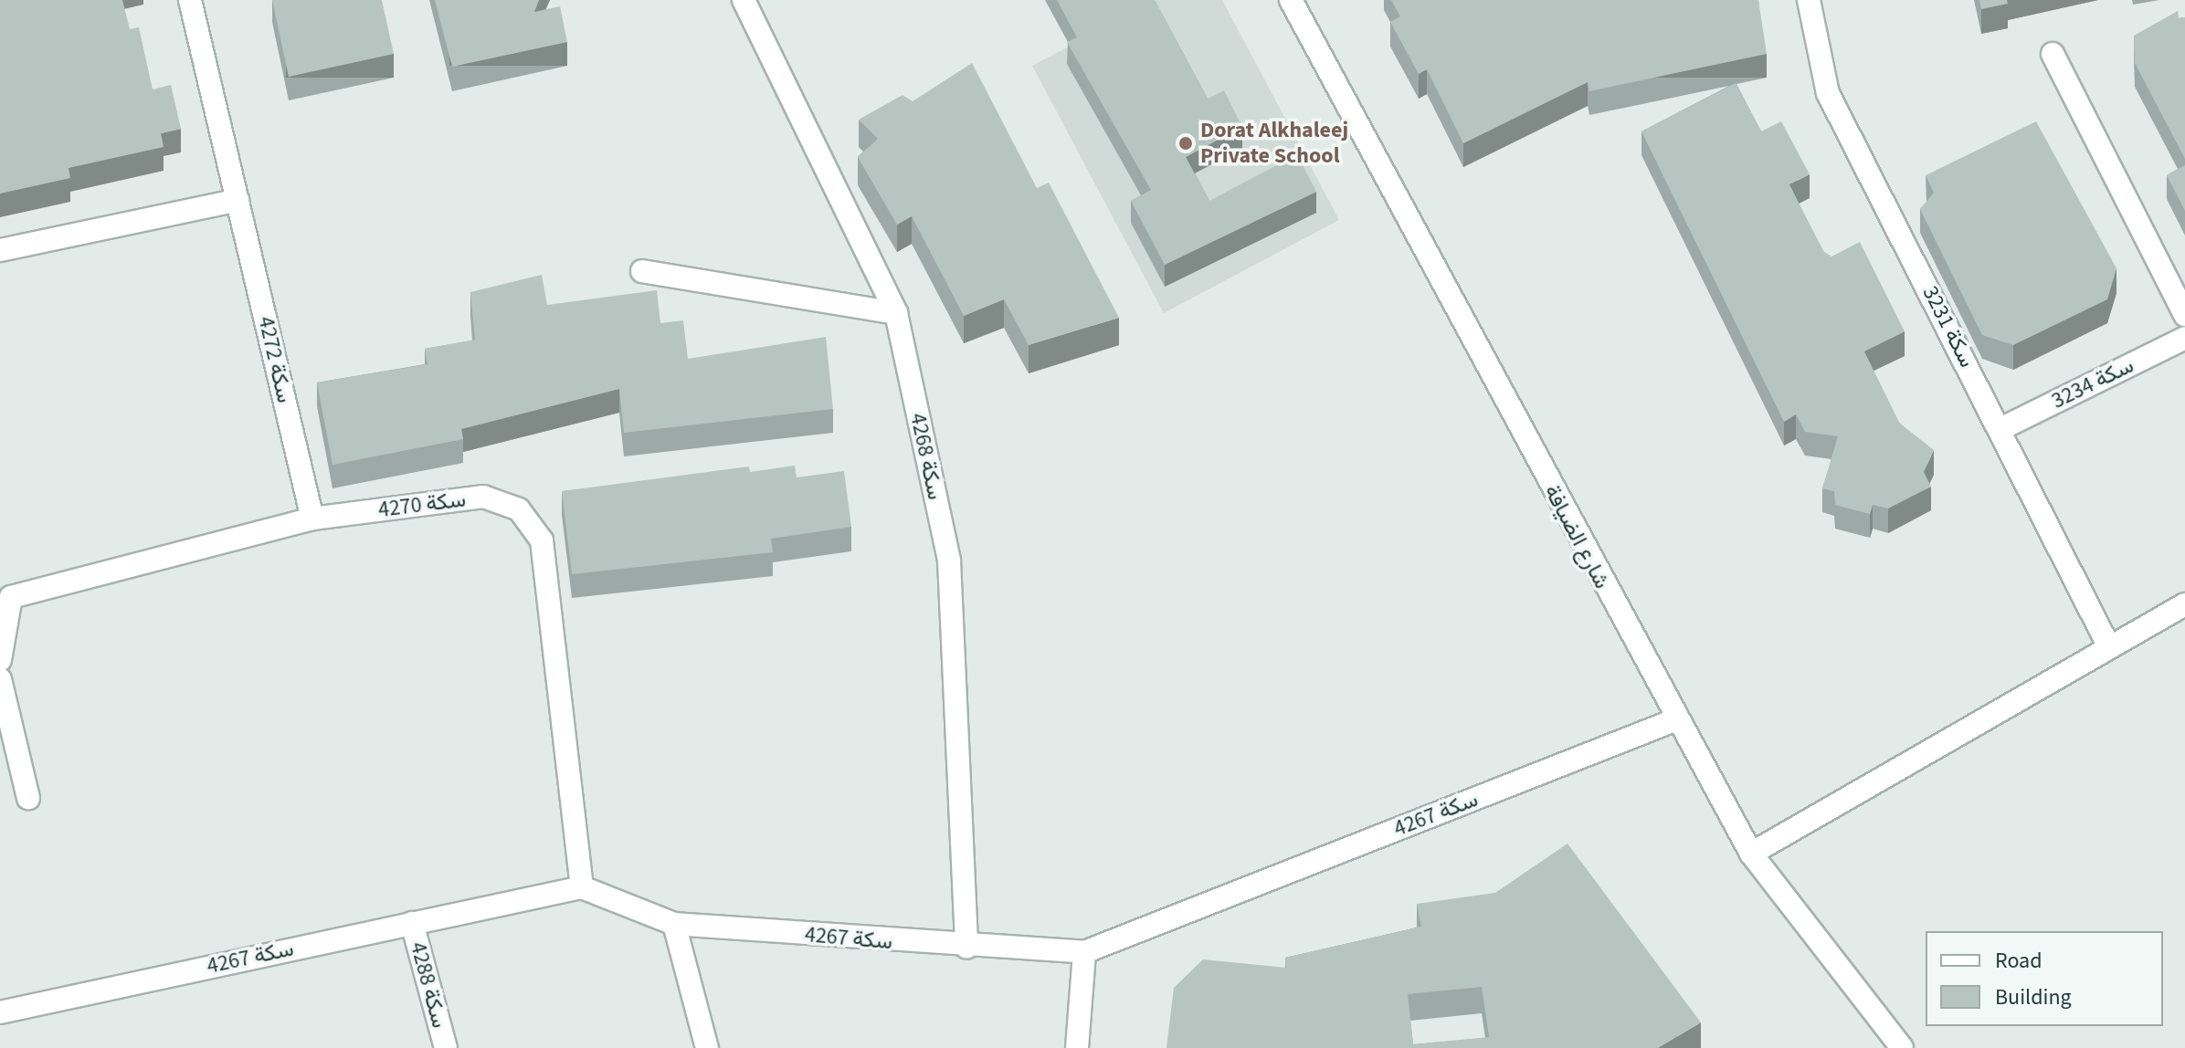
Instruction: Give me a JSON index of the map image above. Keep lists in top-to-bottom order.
{
  "streets": {
    "street": [
      "سكة 3231",
      "سكة 4272",
      "سكة 3234",
      "سكة 4268",
      "سكة 4270",
      "شارع الضيافة",
      "سكة 4267",
      "سكة 4288"
    ]
  },
  "crossings": [
    ["سكة 3231", "سكة 3234"],
    ["سكة 4272", "سكة 4270"],
    ["سكة 4268", "سكة 4267"],
    ["سكة 4270", "سكة 4267"],
    ["شارع الضيافة", "سكة 4267"],
    ["سكة 4267", "سكة 4288"]
  ],
  "places": ["Dorat Alkhaleej Private School"],
  "legend": ["Road", "Building"]
}
